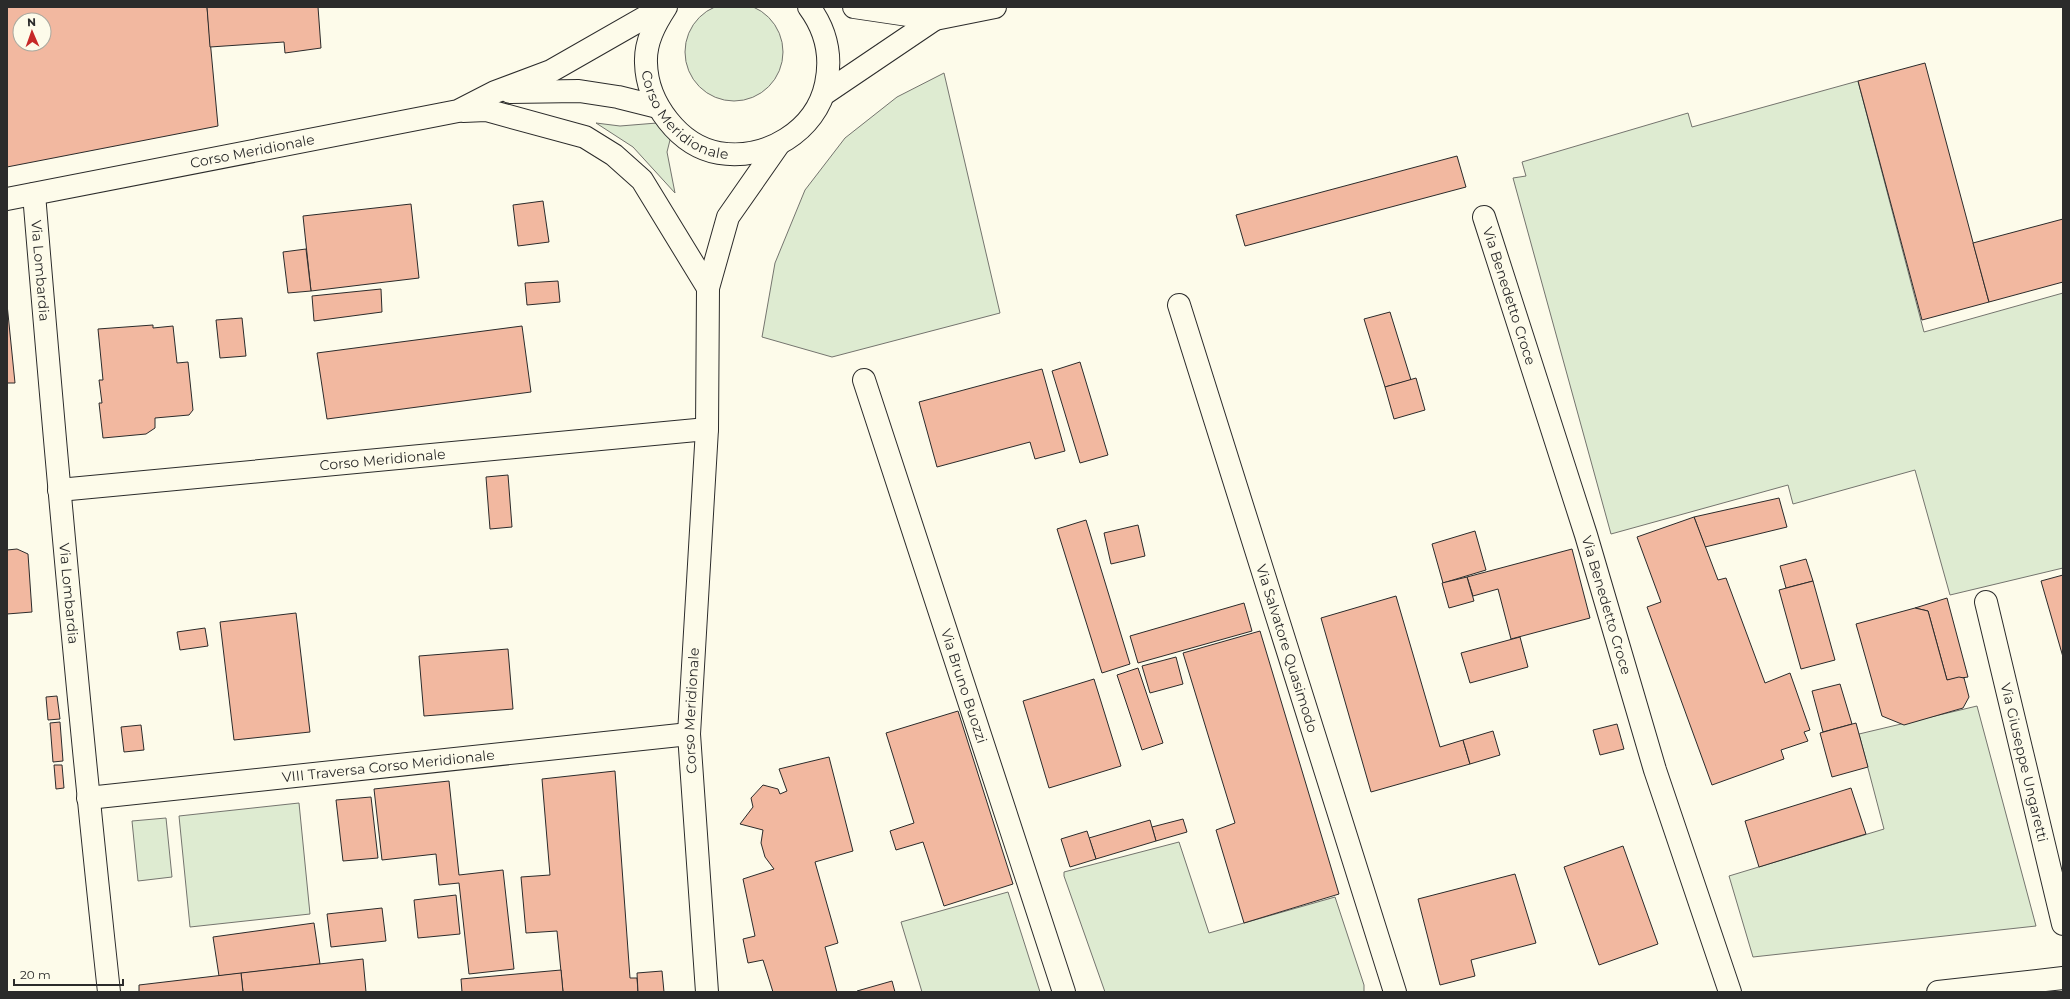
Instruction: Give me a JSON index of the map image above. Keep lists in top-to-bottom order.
{
  "streets": {
    "street": [
      "Corso Meridionale",
      "Via Lombardia",
      "Via Benedetto Croce",
      "Via Salvatore Quasimodo",
      "Via Bruno Buozzi",
      "Via Giuseppe Ungaretti",
      "VIII Traversa Corso Meridionale"
    ]
  },
  "crossings": [
    ["Corso Meridionale", "Via Lombardia"],
    ["Corso Meridionale", "VIII Traversa Corso Meridionale"],
    ["Via Lombardia", "VIII Traversa Corso Meridionale"]
  ],
  "scale_bar": "20 m",
  "north": "top"
}
